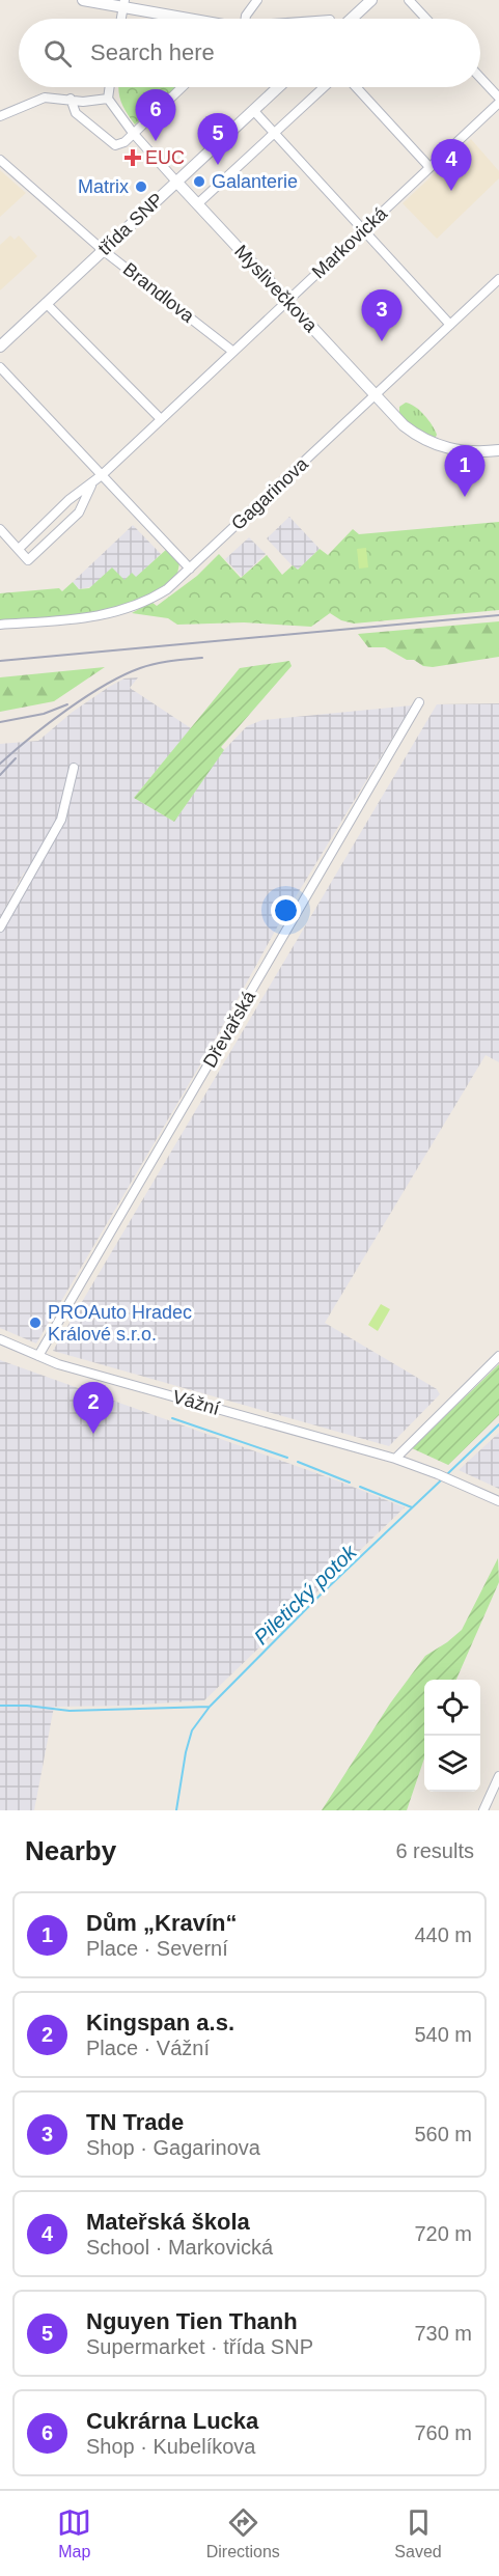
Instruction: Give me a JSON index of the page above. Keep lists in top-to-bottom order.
{
  "streets": {
    "street": [
      "třída SNP",
      "Markovická",
      "Myslivečkova",
      "Brandlova",
      "Gagarinova",
      "Dřevařská",
      "Vážní"
    ]
  },
  "crossings": [
    ["třída SNP", "Myslivečkova"],
    ["třída SNP", "Brandlova"],
    ["Markovická", "Myslivečkova"],
    ["Markovická", "Brandlova"],
    ["Myslivečkova", "Gagarinova"],
    ["Dřevařská", "Vážní"]
  ],
  "water": ["Piletický potok"],
  "places": {
    "health": ["EUC"],
    "other": ["Galanterie", "Matrix", "PROAuto Hradec Králové s.r.o."]
  },
  "page": {
    "search": "Search here",
    "pins": [
      "6",
      "5",
      "4",
      "3",
      "1",
      "2"
    ],
    "heading": ["Nearby", "6 results"],
    "list": [
      {
        "mark": "1",
        "name": "Dům „Kravín“",
        "note": "Place · Severní",
        "value": "440 m"
      },
      {
        "mark": "2",
        "name": "Kingspan a.s.",
        "note": "Place · Vážní",
        "value": "540 m"
      },
      {
        "mark": "3",
        "name": "TN Trade",
        "note": "Shop · Gagarinova",
        "value": "560 m"
      },
      {
        "mark": "4",
        "name": "Mateřská škola",
        "note": "School · Markovická",
        "value": "720 m"
      },
      {
        "mark": "5",
        "name": "Nguyen Tien Thanh",
        "note": "Supermarket · třída SNP",
        "value": "730 m"
      },
      {
        "mark": "6",
        "name": "Cukrárna Lucka",
        "note": "Shop · Kubelíkova",
        "value": "760 m"
      }
    ],
    "nav": ["Map", "Directions", "Saved"]
  }
}
